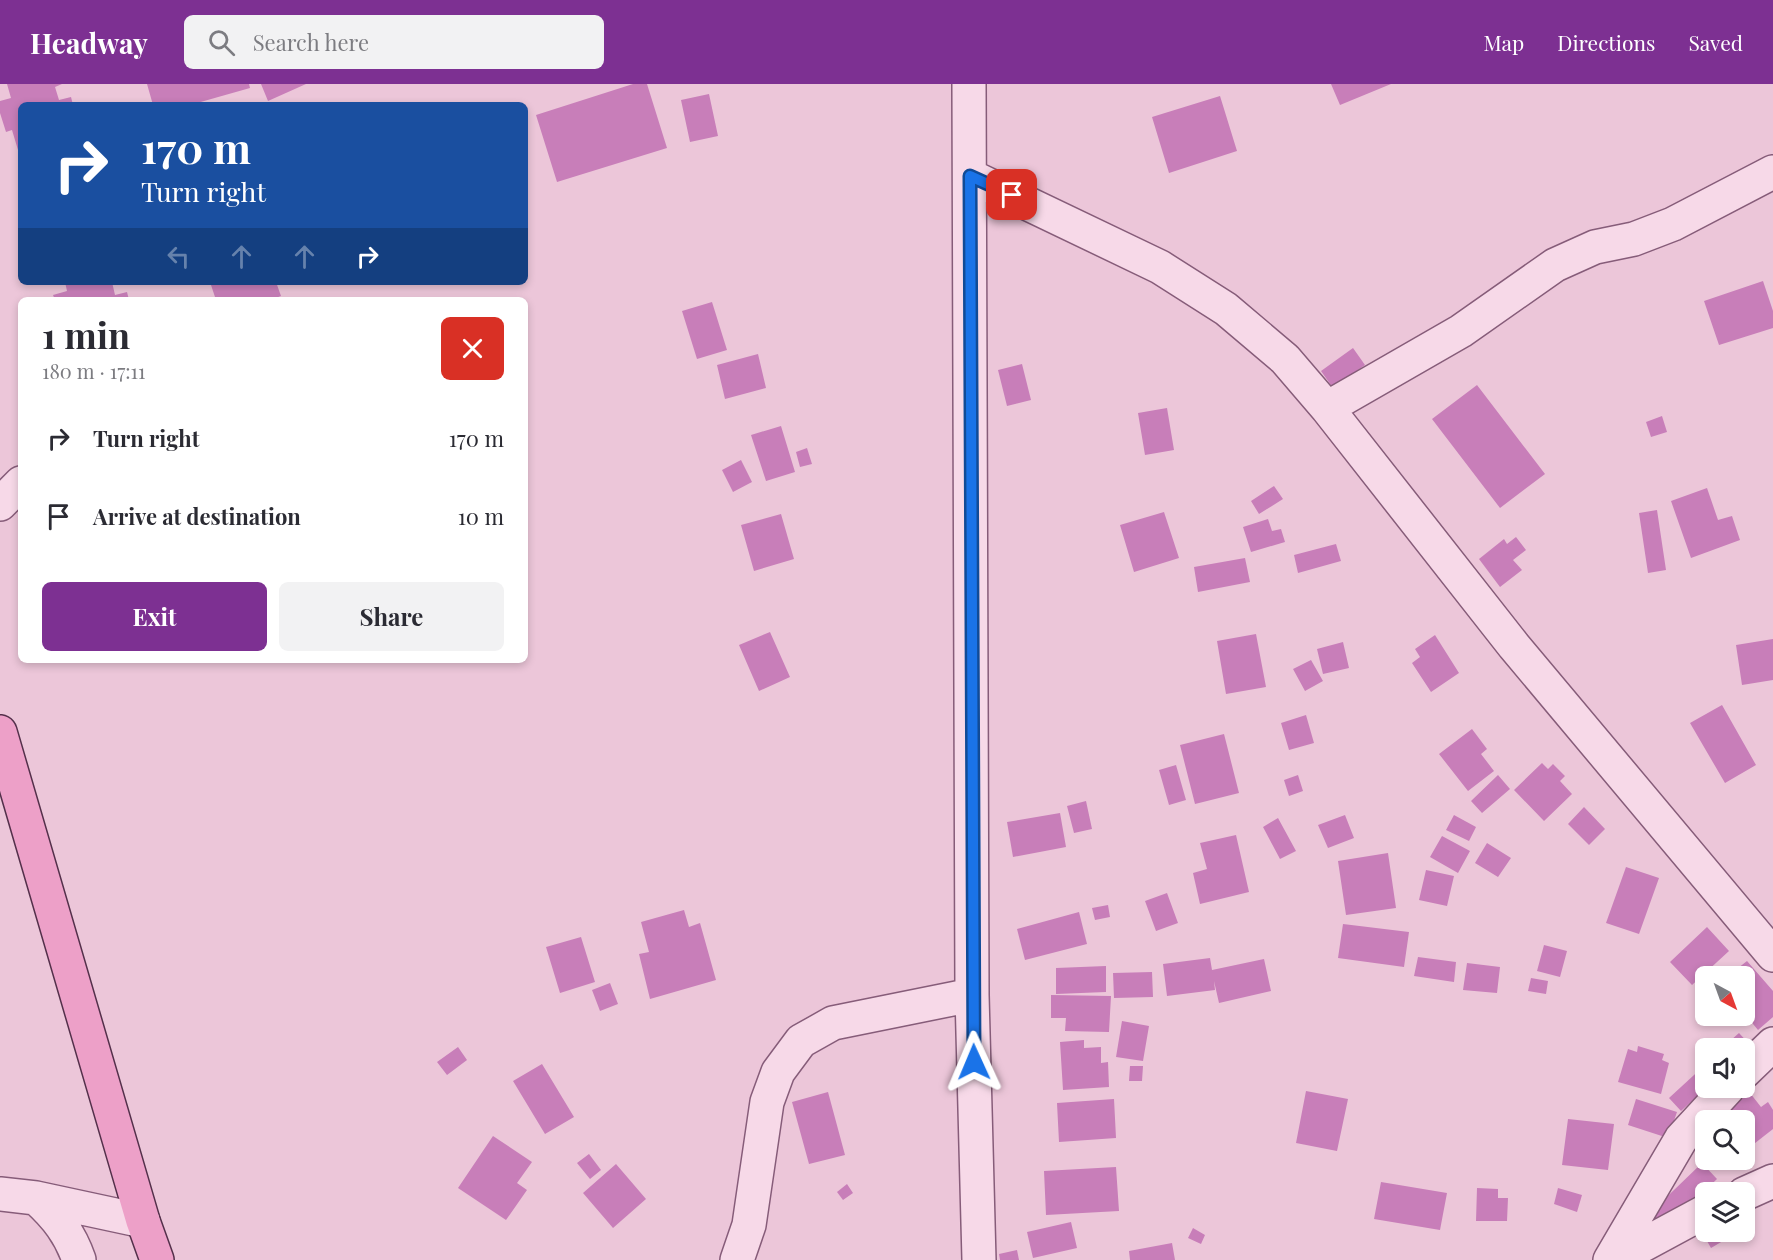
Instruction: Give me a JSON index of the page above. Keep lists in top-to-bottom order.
{
  "north": "bottom right",
  "page": {
    "header": "Headway",
    "search": "Search here",
    "nav": ["Map", "Directions", "Saved"],
    "turn": ["170 m", "Turn right"],
    "heading": ["1 min", "180 m · 17:11"],
    "list": [
      {
        "name": "Turn right",
        "value": "170 m"
      },
      {
        "name": "Arrive at destination",
        "value": "10 m"
      }
    ],
    "buttons": ["Exit", "Share"]
  }
}
